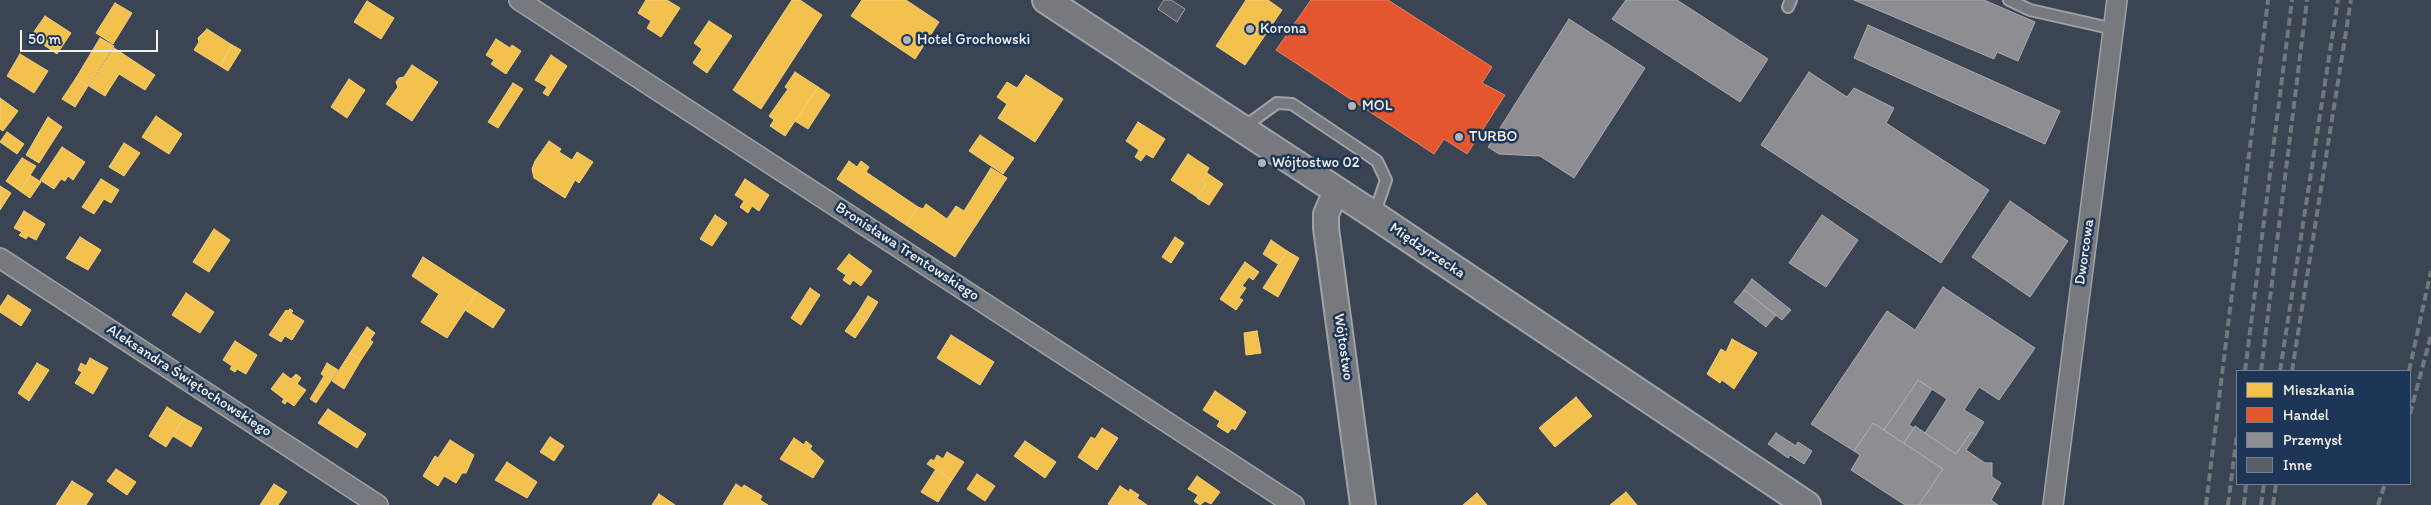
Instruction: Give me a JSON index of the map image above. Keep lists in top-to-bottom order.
{
  "streets": {
    "main road": ["Międzyrzecka"],
    "street": [
      "Bronisława Trentowskiego",
      "Dworcowa",
      "Wójtostwo",
      "Aleksandra Świętochowskiego"
    ]
  },
  "crossings": [
    ["Międzyrzecka", "Wójtostwo"]
  ],
  "places": [
    "Korona",
    "Hotel Grochowski",
    "MOL",
    "TURBO",
    "Wójtostwo 02"
  ],
  "legend": [
    "Mieszkania",
    "Handel",
    "Przemysł",
    "Inne"
  ],
  "scale_bar": "50 m"
}
